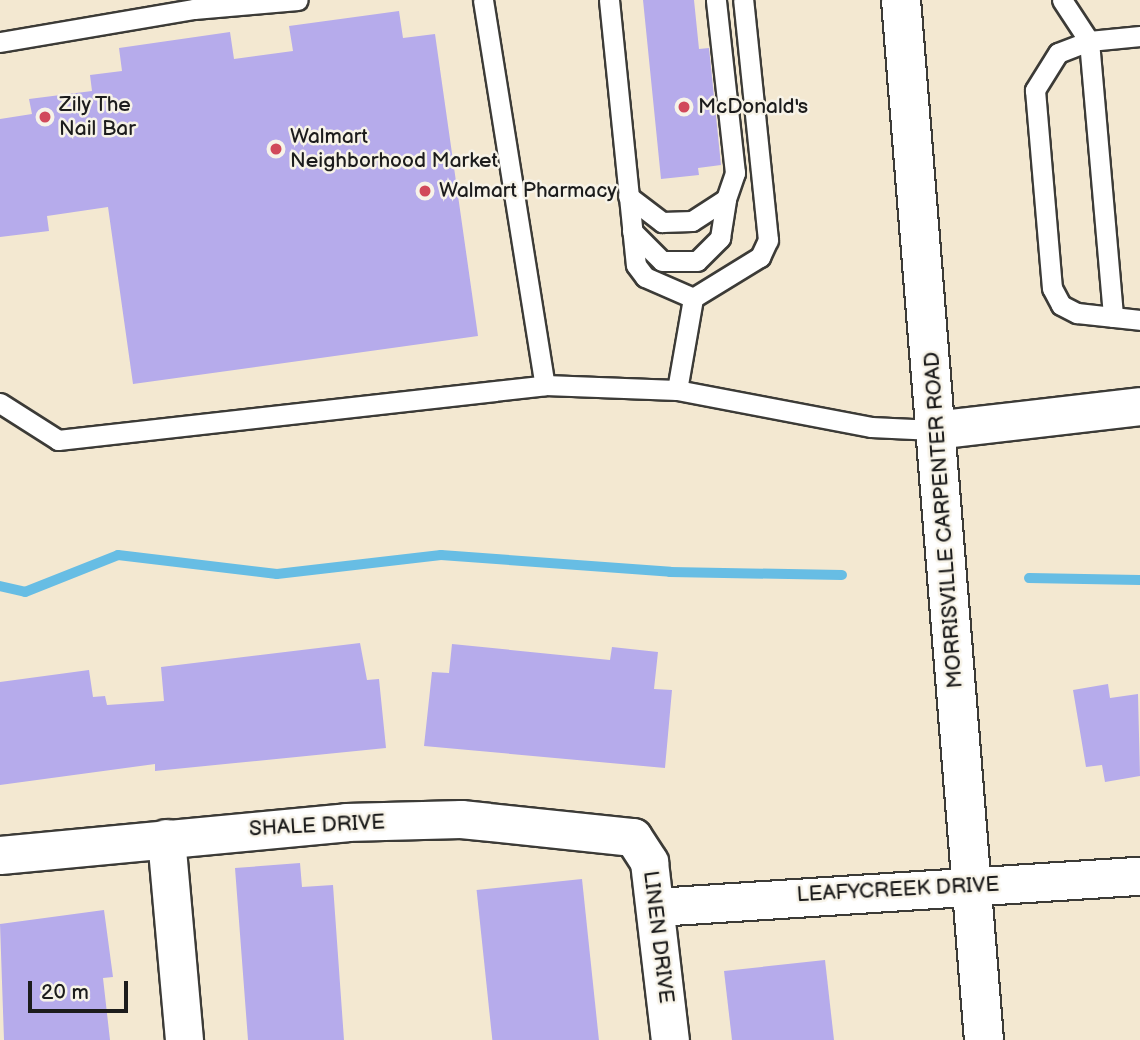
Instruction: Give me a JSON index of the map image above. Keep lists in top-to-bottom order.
{
  "streets": {
    "main road": ["MORRISVILLE CARPENTER ROAD"],
    "street": ["SHALE DRIVE", "LEAFYCREEK DRIVE", "LINEN DRIVE"]
  },
  "crossings": [
    ["MORRISVILLE CARPENTER ROAD", "LEAFYCREEK DRIVE"],
    ["SHALE DRIVE", "LINEN DRIVE"],
    ["LEAFYCREEK DRIVE", "LINEN DRIVE"]
  ],
  "places": [
    "McDonald's",
    "Zily The Nail Bar",
    "Walmart Neighborhood Market",
    "Walmart Pharmacy"
  ],
  "scale_bar": "20 m"
}
